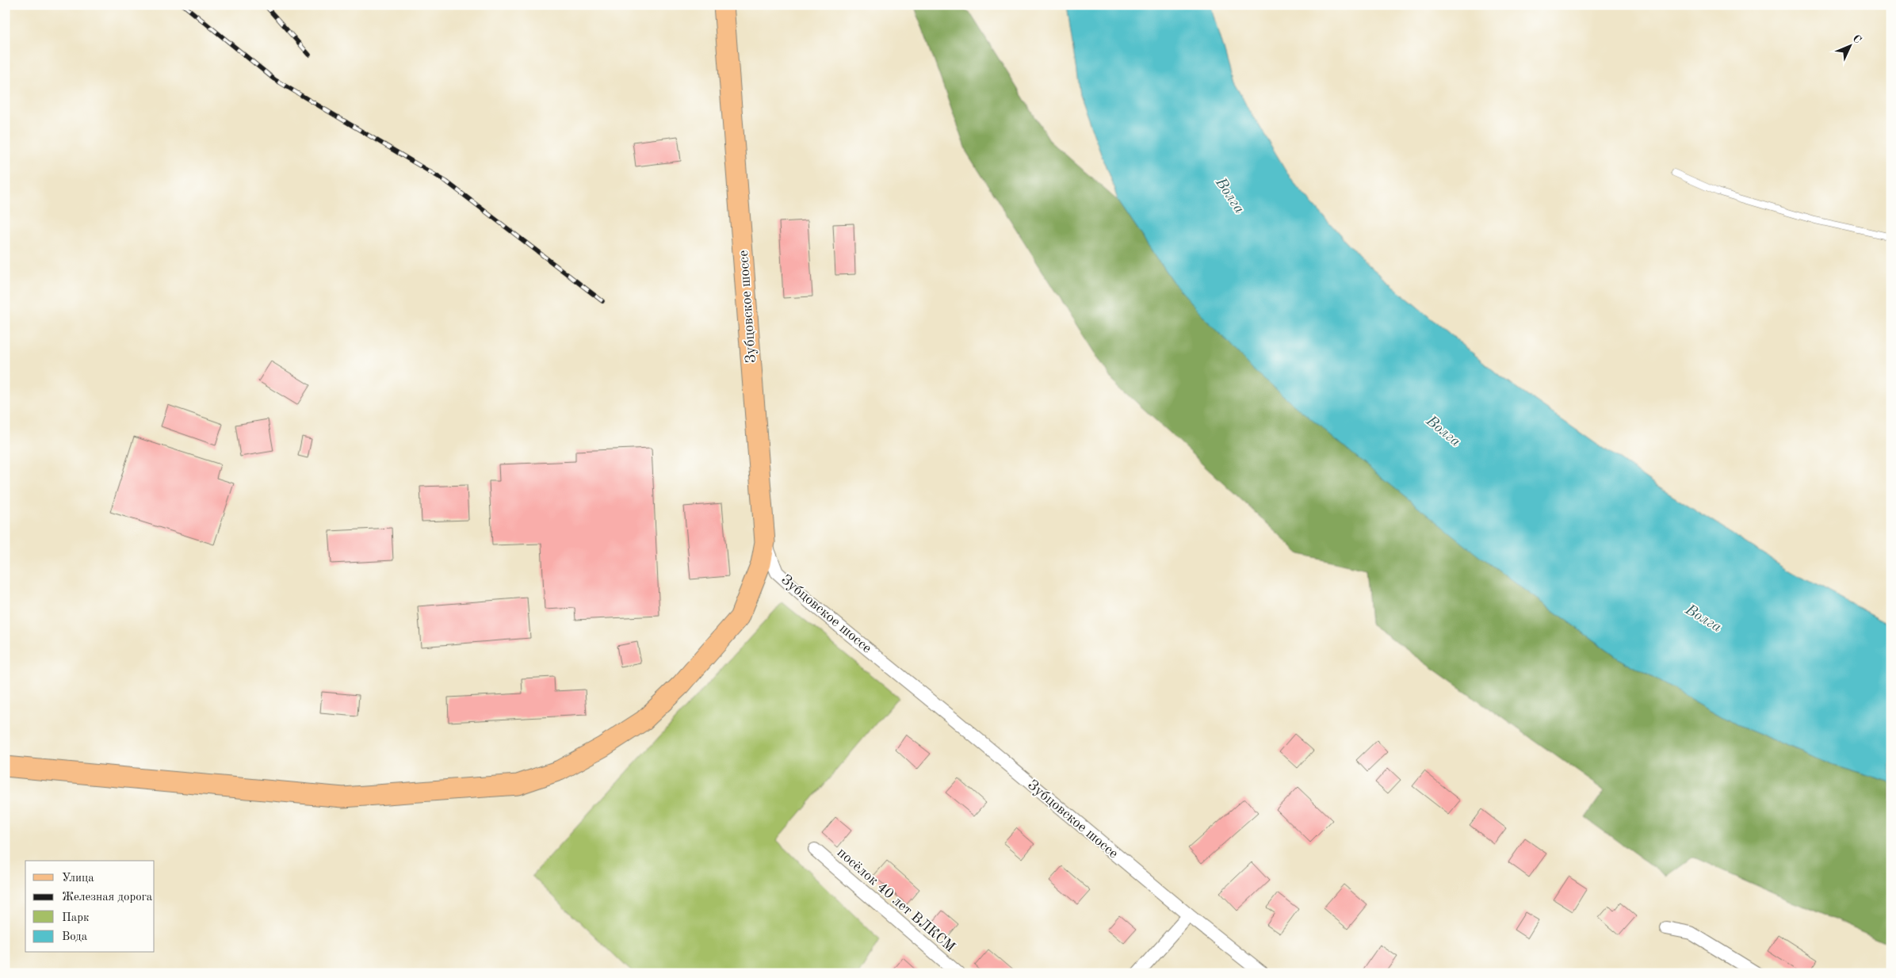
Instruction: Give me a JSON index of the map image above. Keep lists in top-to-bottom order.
{
  "streets": {
    "main road": ["Зубцовское шоссе"],
    "street": ["посёлок 40 лет ВЛКСМ"]
  },
  "water": ["Волга"],
  "legend": [
    "Улица",
    "Железная дорога",
    "Парк",
    "Вода"
  ],
  "north": "top right"
}
